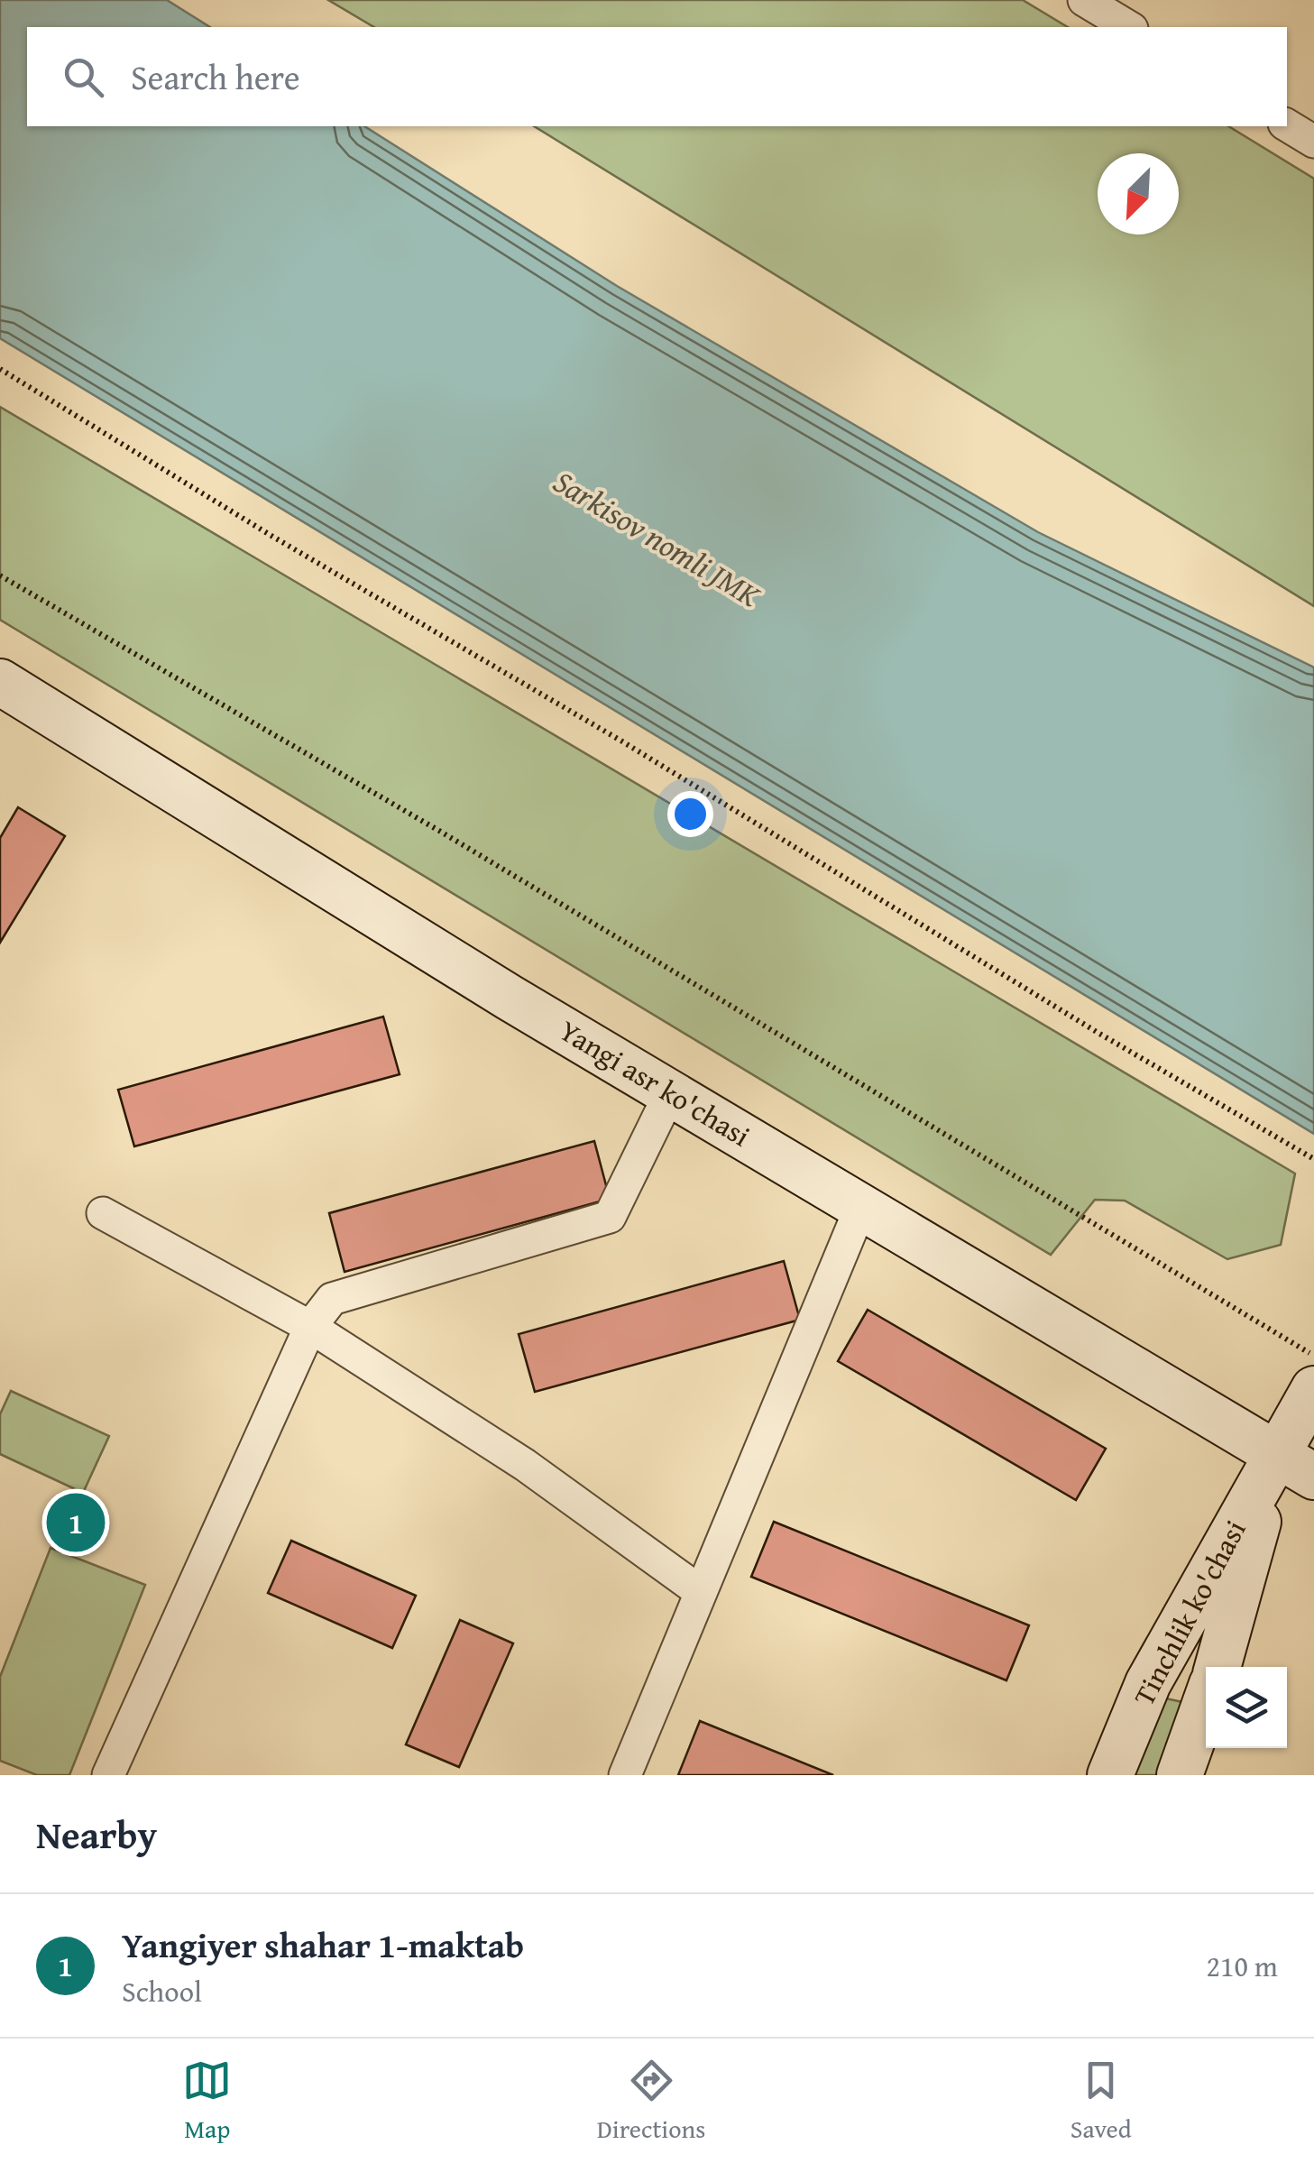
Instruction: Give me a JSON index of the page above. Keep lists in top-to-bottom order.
{
  "streets": {
    "street": ["Yangi asr ko'chasi", "Tinchlik ko'chasi"]
  },
  "crossings": [
    ["Yangi asr ko'chasi", "Tinchlik ko'chasi"]
  ],
  "water": ["Sarkisov nomli JMK"],
  "north": "bottom left",
  "page": {
    "search": "Search here",
    "pins": "1",
    "heading": "Nearby",
    "list": [
      {
        "mark": "1",
        "name": "Yangiyer shahar 1-maktab",
        "note": "School",
        "value": "210 m"
      }
    ],
    "nav": ["Map", "Directions", "Saved"]
  }
}
